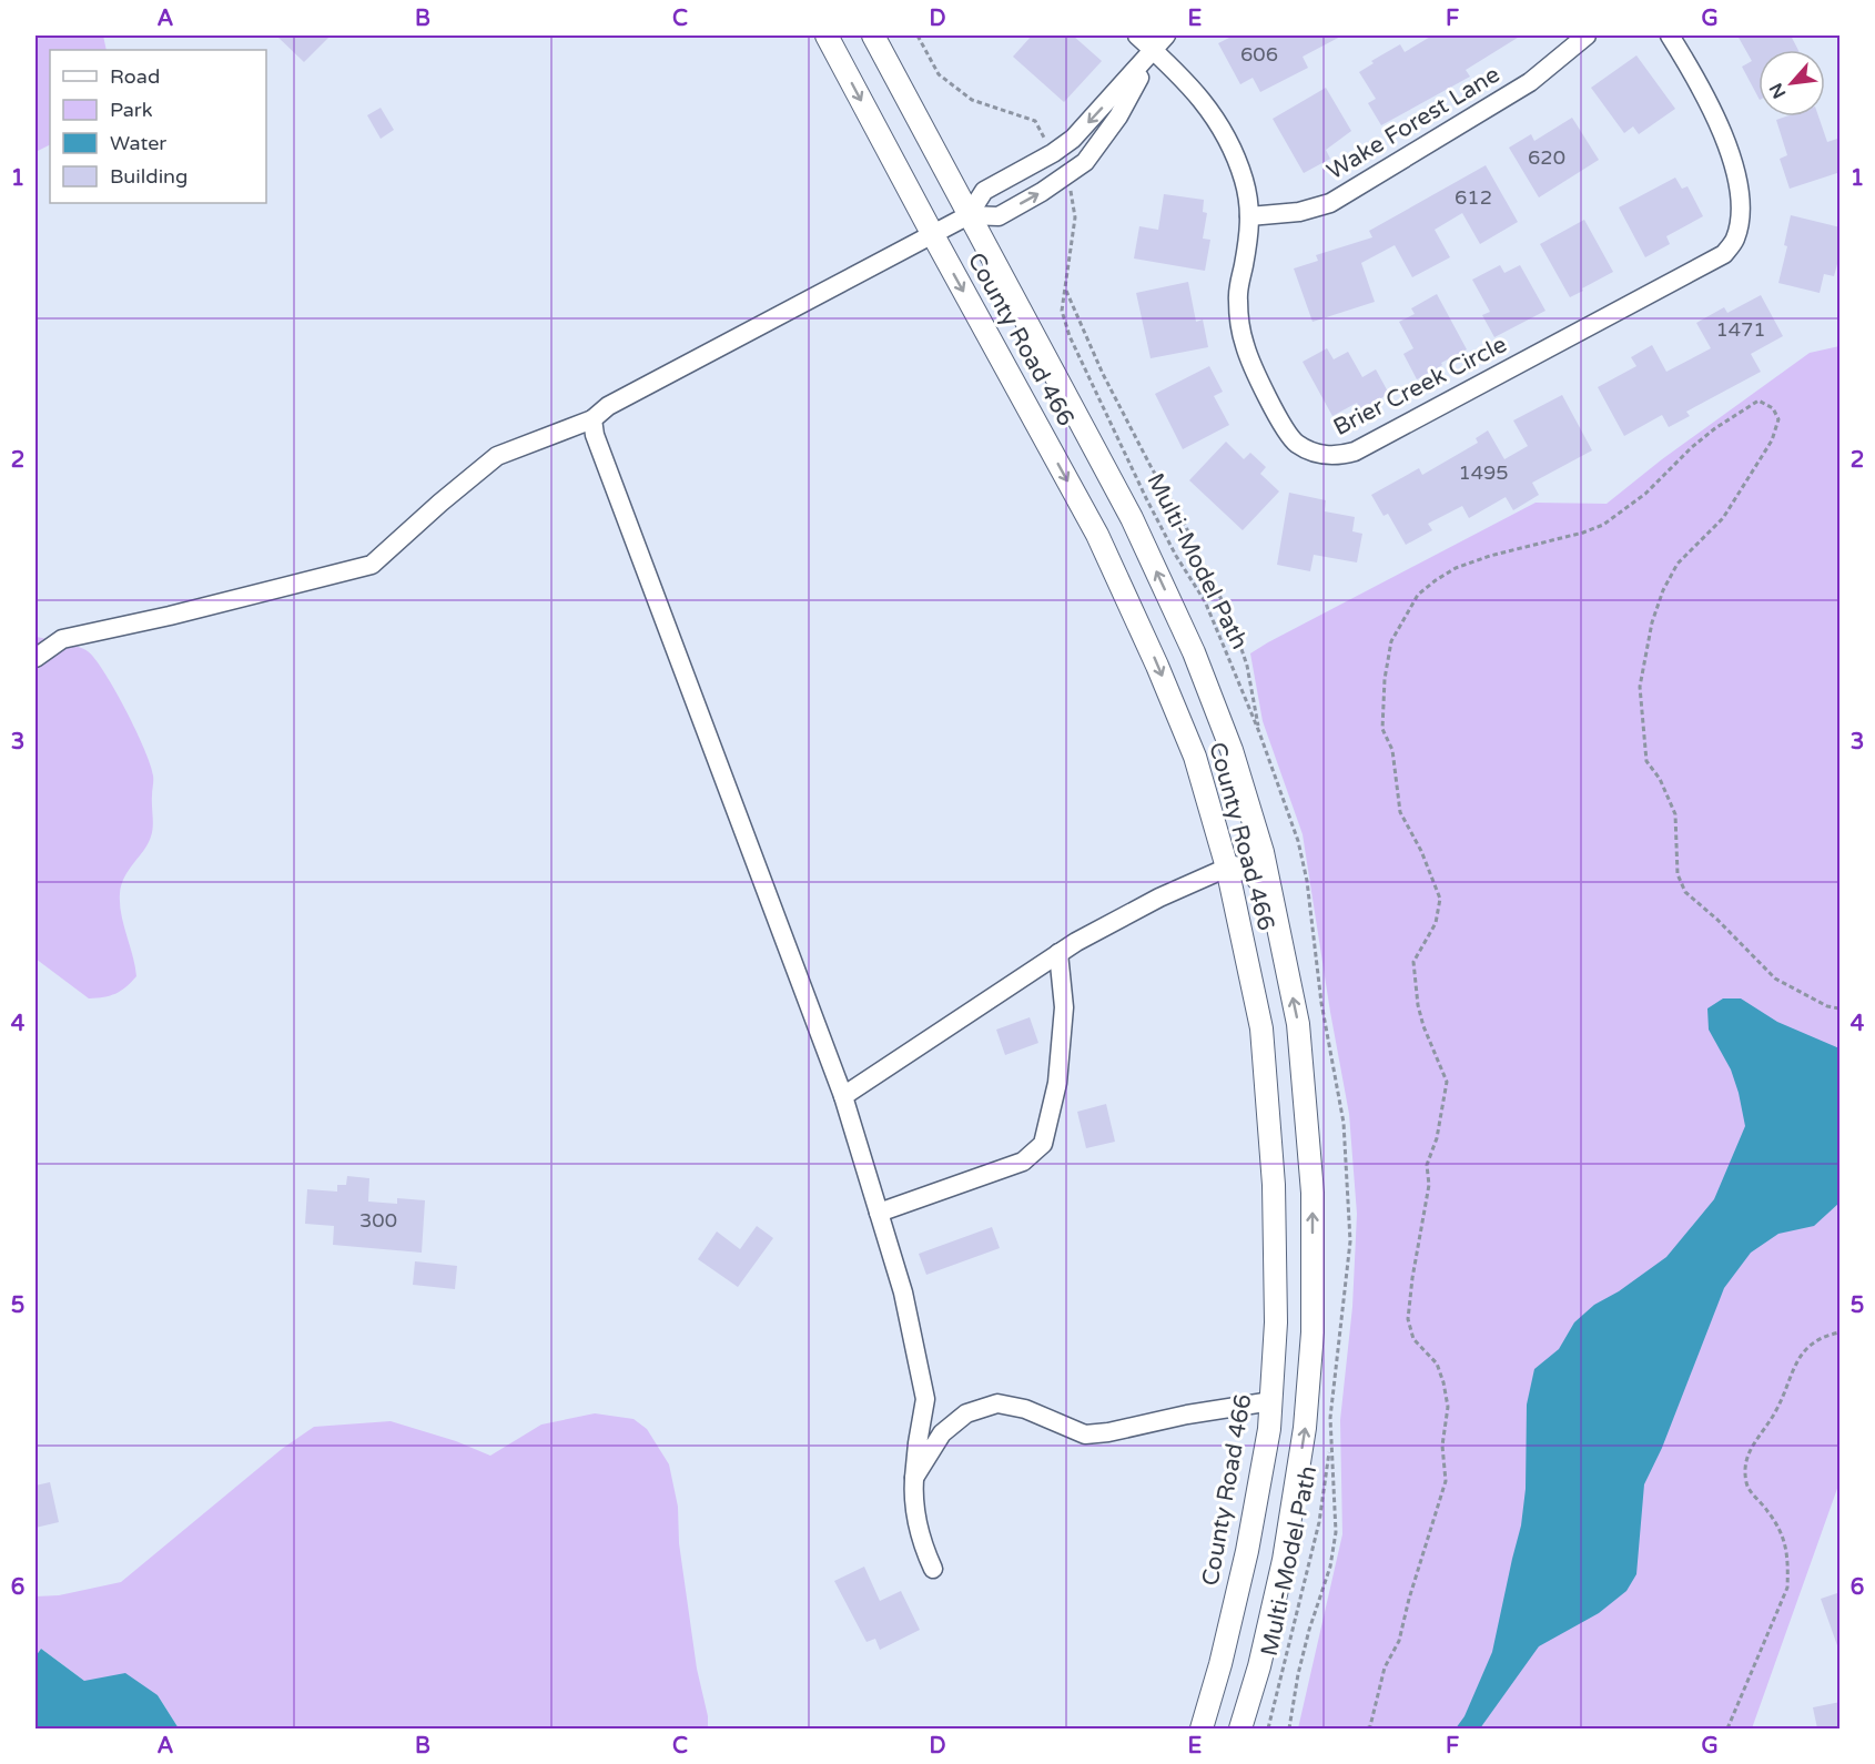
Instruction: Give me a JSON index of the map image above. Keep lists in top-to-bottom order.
{
  "streets": {
    "main road": ["County Road 466"],
    "street": ["Wake Forest Lane", "Brier Creek Circle"],
    "path": ["Multi-Model Path"]
  },
  "crossings": [
    ["Wake Forest Lane", "Brier Creek Circle"]
  ],
  "house_numbers": [
    "606",
    "620",
    "612",
    "1471",
    "1495",
    "300"
  ],
  "legend": [
    "Road",
    "Park",
    "Water",
    "Building"
  ],
  "north": "bottom left",
  "grid": {
    "columns": [
      "A",
      "B",
      "C",
      "D",
      "E",
      "F",
      "G"
    ],
    "rows": [
      "1",
      "2",
      "3",
      "4",
      "5",
      "6"
    ]
  }
}
